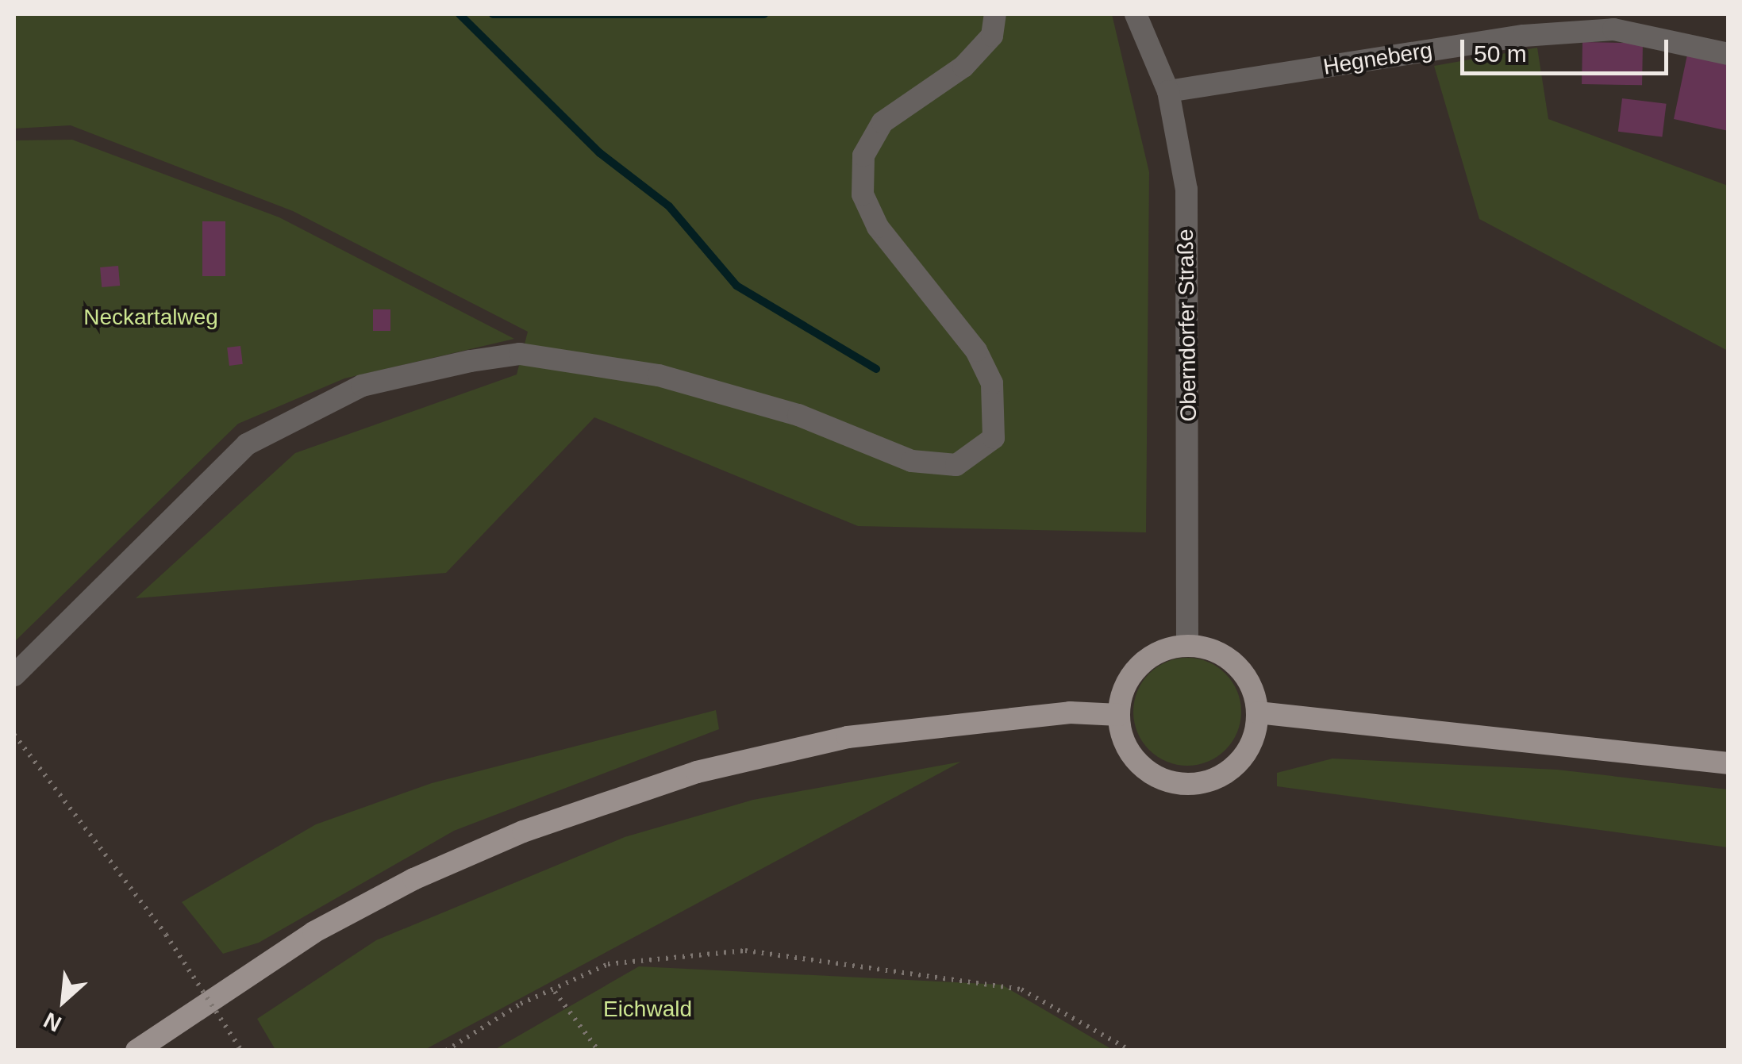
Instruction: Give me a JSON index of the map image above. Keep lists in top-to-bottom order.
{
  "streets": {
    "street": ["Hegneberg", "Oberndorfer Straße"]
  },
  "crossings": [
    ["Hegneberg", "Oberndorfer Straße"]
  ],
  "parks": ["Neckartalweg", "Eichwald"],
  "scale_bar": "50 m",
  "north": "bottom left"
}
